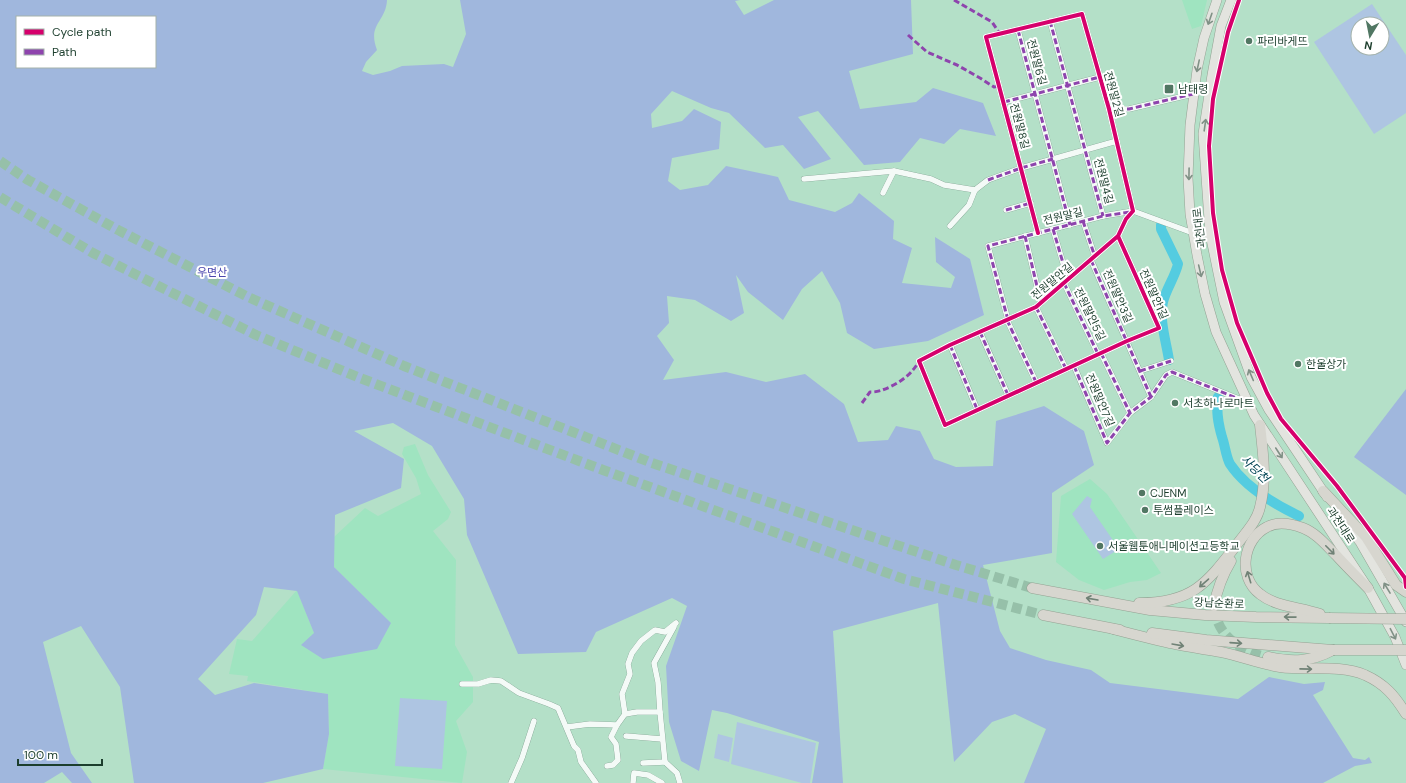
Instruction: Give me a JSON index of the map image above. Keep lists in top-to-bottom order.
{
  "streets": {
    "highway": ["강남순환로"],
    "main road": ["과천대로"],
    "street": [
      "전원말6길",
      "전원말2길",
      "전원말8길",
      "전원말4길",
      "전원말길",
      "전원말안길",
      "전원말안1길",
      "전원말안3길",
      "전원말안5길",
      "전원말안7길"
    ]
  },
  "crossings": [
    ["전원말6길", "전원말8길"],
    ["전원말6길", "전원말4길"],
    ["전원말6길", "전원말길"],
    ["전원말2길", "전원말4길"],
    ["전원말2길", "전원말길"],
    ["전원말2길", "전원말안길"],
    ["전원말8길", "전원말길"],
    ["전원말4길", "전원말길"],
    ["전원말길", "과천대로"],
    ["전원말길", "전원말안길"],
    ["전원말길", "전원말안3길"],
    ["전원말길", "전원말안5길"],
    ["과천대로", "강남순환로"],
    ["전원말안길", "전원말안1길"],
    ["전원말안길", "전원말안3길"],
    ["전원말안길", "전원말안5길"],
    ["전원말안1길", "전원말안3길"],
    ["전원말안3길", "전원말안5길"],
    ["전원말안5길", "전원말안7길"]
  ],
  "water": ["사당천"],
  "parks": ["우면산"],
  "places": {
    "other": [
      "파리바게뜨",
      "한울상가",
      "서초하나로마트",
      "CJENM",
      "투썸플레이스",
      "서울웹툰애니메이션고등학교"
    ],
    "transit": ["남태령"]
  },
  "legend": ["Cycle path", "Path"],
  "scale_bar": "100 m",
  "north": "bottom"
}
